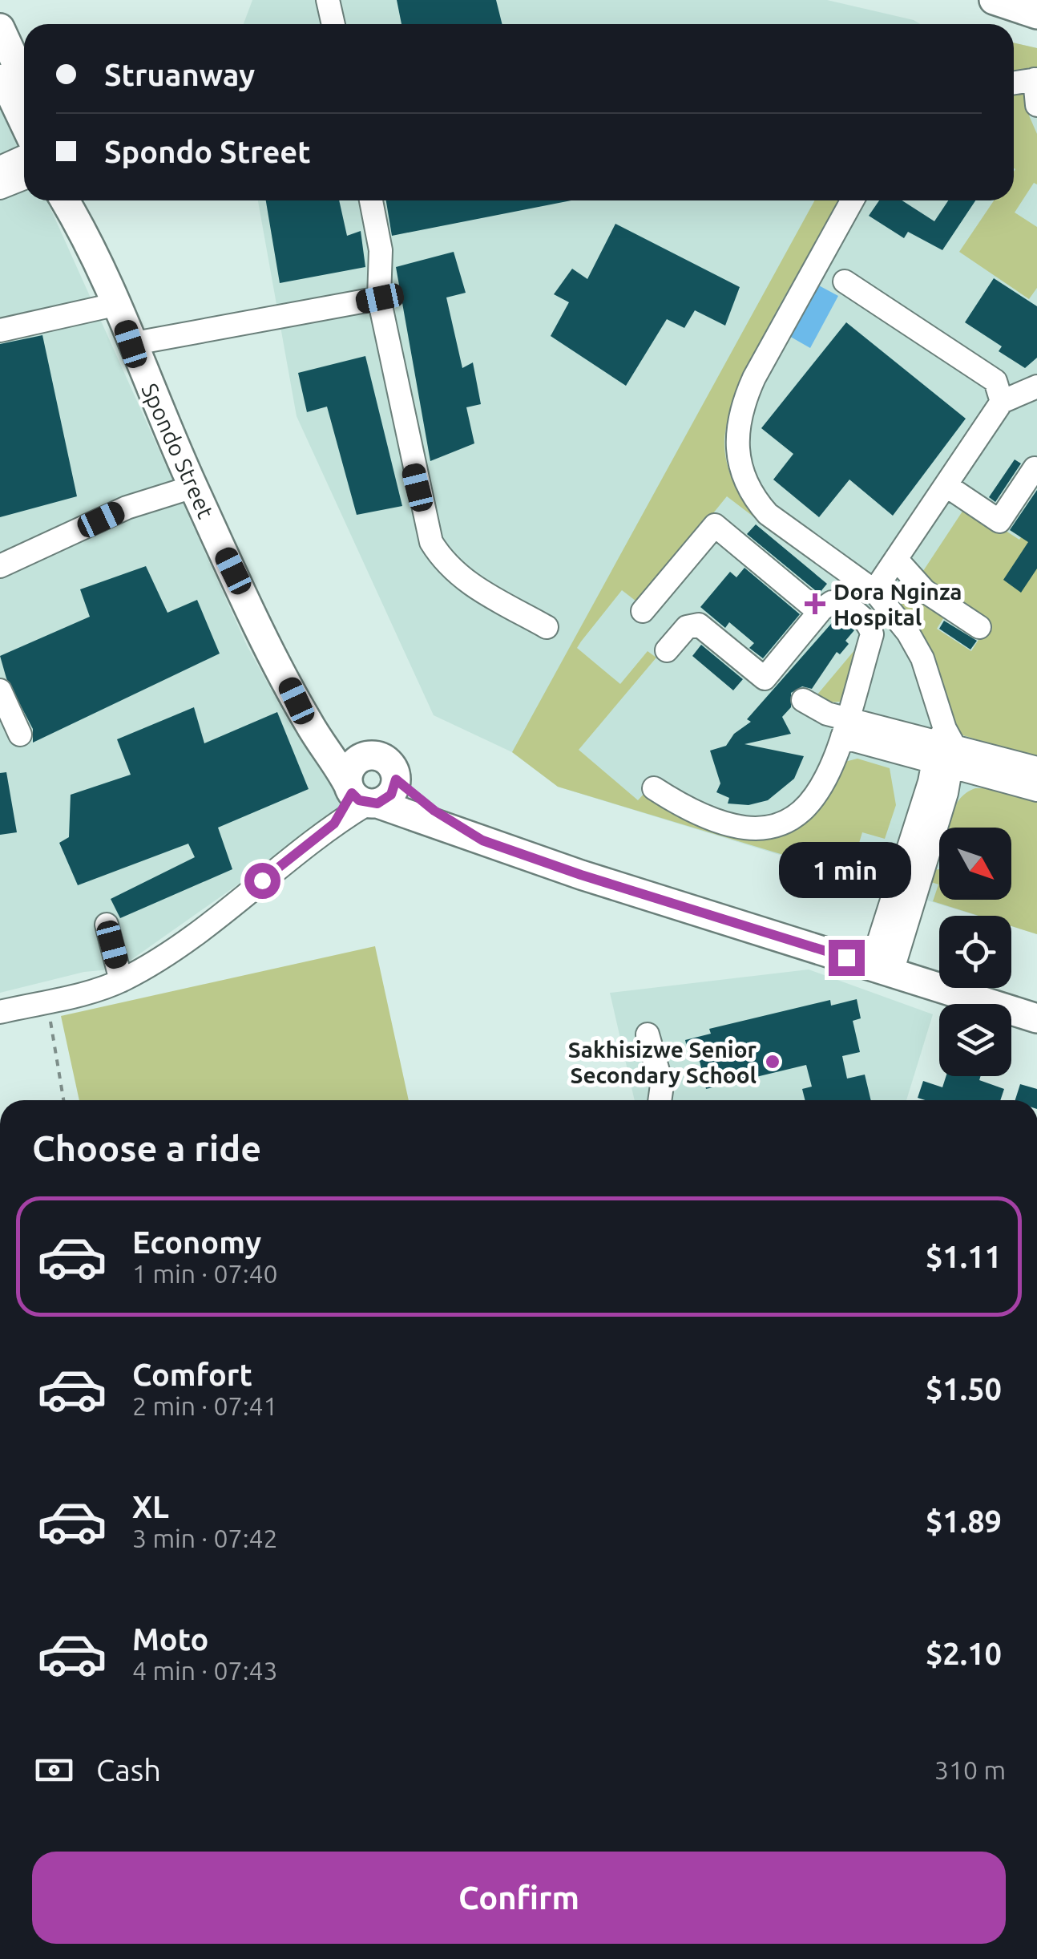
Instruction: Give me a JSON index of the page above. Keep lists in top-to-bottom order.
{
  "streets": {
    "main road": ["Spondo Street"]
  },
  "places": {
    "health": ["Dora Nginza Hospital"],
    "other": ["Sakhisizwe Senior Secondary School"]
  },
  "north": "bottom right",
  "page": {
    "banner": ["Struanway", "Spondo Street"],
    "bubble": "1 min",
    "heading": "Choose a ride",
    "list": [
      {
        "name": "Economy",
        "note": "1 min · 07:40",
        "value": "$1.11"
      },
      {
        "name": "Comfort",
        "note": "2 min · 07:41",
        "value": "$1.50"
      },
      {
        "name": "XL",
        "note": "3 min · 07:42",
        "value": "$1.89"
      },
      {
        "name": "Moto",
        "note": "4 min · 07:43",
        "value": "$2.10"
      }
    ],
    "pay": ["Cash", "310 m"],
    "buttons": "Confirm"
  }
}
